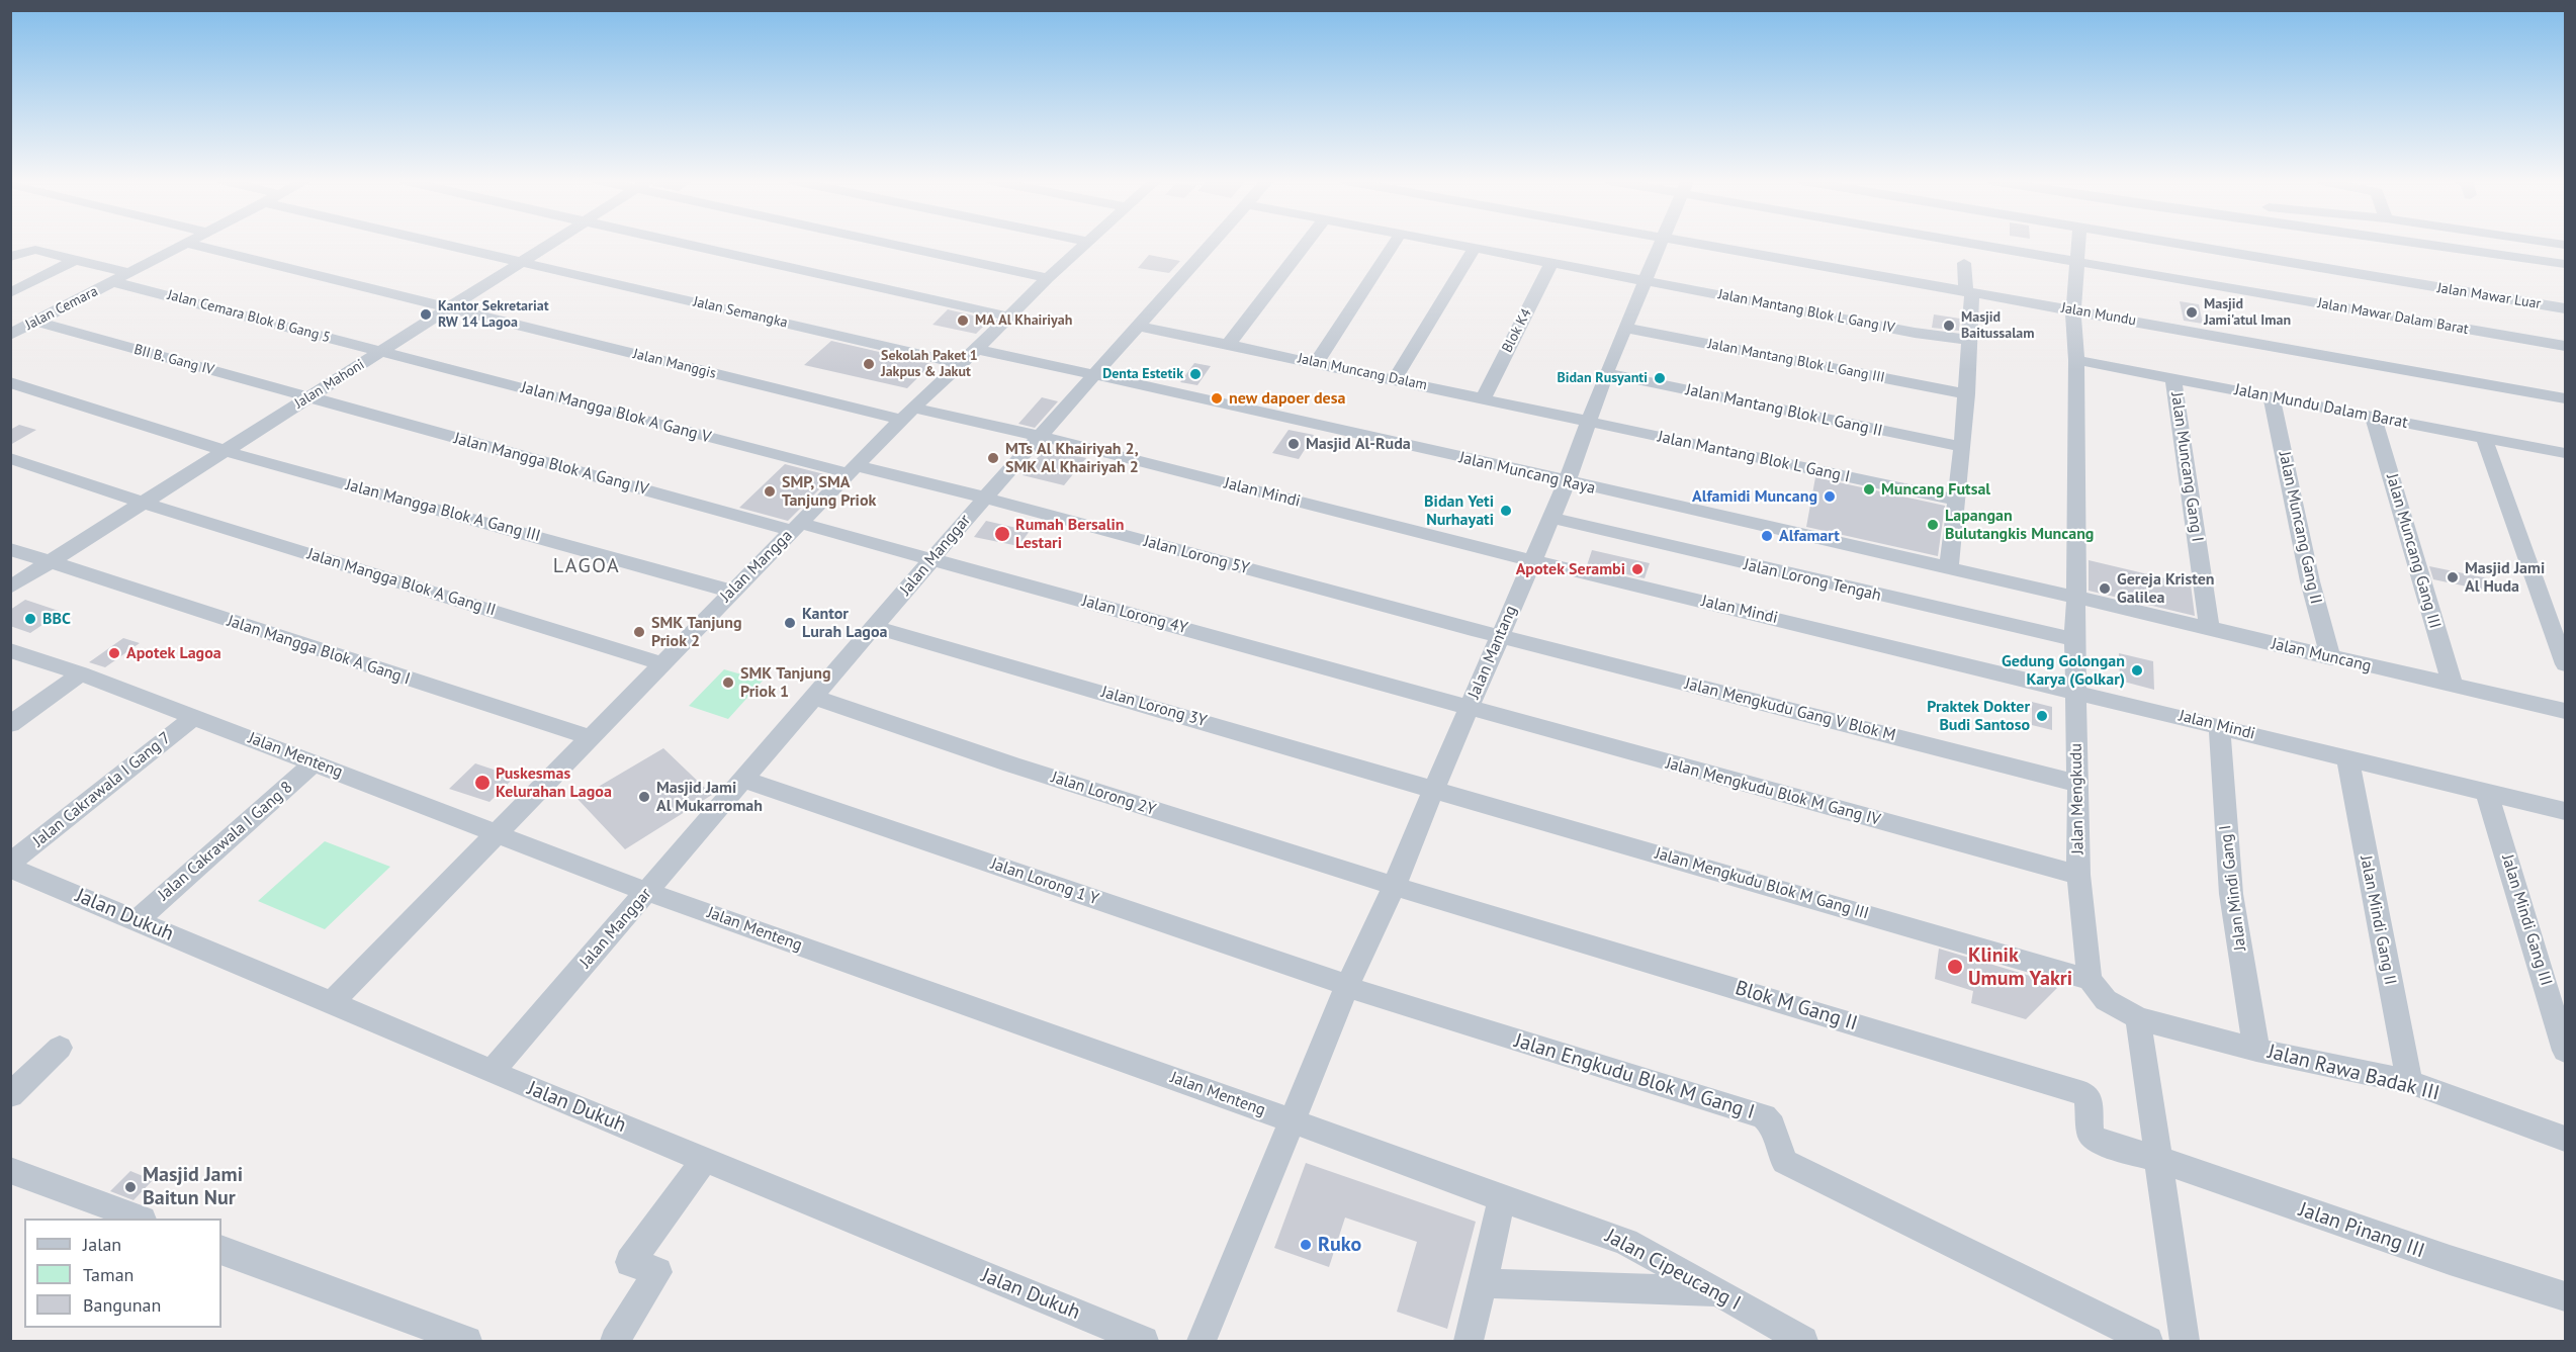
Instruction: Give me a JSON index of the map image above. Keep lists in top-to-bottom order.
{
  "streets": {
    "street": [
      "Jalan Mawar Luar",
      "Jalan Cemara",
      "Jalan Mantang Blok L Gang IV",
      "Jalan Semangka",
      "Jalan Mundu",
      "Jalan Cemara Blok B Gang 5",
      "Jalan Mawar Dalam Barat",
      "Blok K4",
      "BII B. Gang IV",
      "Jalan Mantang Blok L Gang III",
      "Jalan Manggis",
      "Jalan Muncang Dalam",
      "Jalan Mahoni",
      "Jalan Mundu Dalam Barat",
      "Jalan Mantang Blok L Gang II",
      "Jalan Mangga Blok A Gang V",
      "Jalan Mantang Blok L Gang I",
      "Jalan Mangga Blok A Gang IV",
      "Jalan Muncang Gang I",
      "Jalan Muncang Raya",
      "Jalan Mindi",
      "Jalan Mangga Blok A Gang III",
      "Jalan Muncang Gang II",
      "Jalan Muncang Gang III",
      "Jalan Manggar",
      "Jalan Lorong 5Y",
      "Jalan Mangga",
      "Jalan Lorong Tengah",
      "Jalan Mangga Blok A Gang II",
      "Jalan Lorong 4Y",
      "Jalan Mangga Blok A Gang I",
      "Jalan Mantang",
      "Jalan Muncang",
      "Jalan Lorong 3Y",
      "Jalan Mengkudu Gang V Blok M",
      "Jalan Menteng",
      "Jalan Cakrawala I Gang 7",
      "Jalan Mengkudu Blok M Gang IV",
      "Jalan Lorong 2Y",
      "Jalan Mengkudu",
      "Jalan Cakrawala I Gang 8",
      "Jalan Lorong 1 Y",
      "Jalan Mengkudu Blok M Gang III",
      "Jalan Mindi Gang I",
      "Jalan Dukuh",
      "Jalan Mindi Gang II",
      "Jalan Mindi Gang III",
      "Blok M Gang II",
      "Jalan Rawa Badak III",
      "Jalan Engkudu Blok M Gang I",
      "Jalan Pinang III",
      "Jalan Cipeucang I"
    ]
  },
  "crossings": [
    ["Jalan Cemara", "Jalan Cemara Blok B Gang 5"],
    ["Jalan Cemara", "BII B. Gang IV"],
    ["Jalan Mantang Blok L Gang IV", "Blok K4"],
    ["Jalan Mantang Blok L Gang IV", "Jalan Mantang"],
    ["Jalan Semangka", "Jalan Mahoni"],
    ["Jalan Semangka", "Jalan Mangga"],
    ["Jalan Mundu", "Jalan Mengkudu"],
    ["Jalan Cemara Blok B Gang 5", "Jalan Mahoni"],
    ["Jalan Cemara Blok B Gang 5", "Jalan Mangga Blok A Gang V"],
    ["Jalan Mawar Dalam Barat", "Jalan Mengkudu"],
    ["Blok K4", "Jalan Muncang Dalam"],
    ["BII B. Gang IV", "Jalan Mahoni"],
    ["BII B. Gang IV", "Jalan Mangga Blok A Gang IV"],
    ["Jalan Mantang Blok L Gang III", "Jalan Mantang"],
    ["Jalan Manggis", "Jalan Mahoni"],
    ["Jalan Manggis", "Jalan Mindi"],
    ["Jalan Manggis", "Jalan Mangga"],
    ["Jalan Muncang Dalam", "Jalan Mantang Blok L Gang I"],
    ["Jalan Muncang Dalam", "Jalan Manggar"],
    ["Jalan Muncang Dalam", "Jalan Mantang"],
    ["Jalan Mahoni", "Jalan Mangga Blok A Gang V"],
    ["Jalan Mahoni", "Jalan Mangga Blok A Gang IV"],
    ["Jalan Mahoni", "Jalan Mangga Blok A Gang III"],
    ["Jalan Mahoni", "Jalan Mangga Blok A Gang II"],
    ["Jalan Mahoni", "Jalan Mangga Blok A Gang I"],
    ["Jalan Mundu Dalam Barat", "Jalan Muncang Gang I"],
    ["Jalan Mundu Dalam Barat", "Jalan Muncang Gang II"],
    ["Jalan Mundu Dalam Barat", "Jalan Muncang Gang III"],
    ["Jalan Mundu Dalam Barat", "Jalan Mengkudu"],
    ["Jalan Mantang Blok L Gang II", "Jalan Mantang"],
    ["Jalan Mangga Blok A Gang V", "Jalan Lorong 5Y"],
    ["Jalan Mangga Blok A Gang V", "Jalan Mangga"],
    ["Jalan Mantang Blok L Gang I", "Jalan Mantang"],
    ["Jalan Mangga Blok A Gang IV", "Jalan Mangga"],
    ["Jalan Mangga Blok A Gang IV", "Jalan Lorong 4Y"],
    ["Jalan Muncang Gang I", "Jalan Muncang"],
    ["Jalan Muncang Raya", "Jalan Manggar"],
    ["Jalan Muncang Raya", "Jalan Mangga"],
    ["Jalan Muncang Raya", "Jalan Mantang"],
    ["Jalan Muncang Raya", "Jalan Muncang"],
    ["Jalan Muncang Raya", "Jalan Mengkudu"],
    ["Jalan Mindi", "Jalan Manggar"],
    ["Jalan Mindi", "Jalan Mangga"],
    ["Jalan Mindi", "Jalan Mantang"],
    ["Jalan Mindi", "Jalan Mengkudu"],
    ["Jalan Mindi", "Jalan Mindi Gang I"],
    ["Jalan Mindi", "Jalan Mindi Gang II"],
    ["Jalan Mindi", "Jalan Mindi Gang III"],
    ["Jalan Mangga Blok A Gang III", "Jalan Mangga"],
    ["Jalan Muncang Gang II", "Jalan Muncang"],
    ["Jalan Muncang Gang III", "Jalan Muncang"],
    ["Jalan Manggar", "Jalan Lorong 5Y"],
    ["Jalan Manggar", "Jalan Lorong 4Y"],
    ["Jalan Manggar", "Jalan Lorong 3Y"],
    ["Jalan Manggar", "Jalan Menteng"],
    ["Jalan Manggar", "Jalan Lorong 2Y"],
    ["Jalan Manggar", "Jalan Lorong 1 Y"],
    ["Jalan Manggar", "Jalan Dukuh"],
    ["Jalan Lorong 5Y", "Jalan Mangga"],
    ["Jalan Lorong 5Y", "Jalan Mantang"],
    ["Jalan Lorong 5Y", "Jalan Mengkudu Gang V Blok M"],
    ["Jalan Mangga", "Jalan Mangga Blok A Gang II"],
    ["Jalan Mangga", "Jalan Lorong 4Y"],
    ["Jalan Mangga", "Jalan Mangga Blok A Gang I"],
    ["Jalan Mangga", "Jalan Menteng"],
    ["Jalan Mangga", "Jalan Dukuh"],
    ["Jalan Lorong Tengah", "Jalan Mantang"],
    ["Jalan Lorong Tengah", "Jalan Mengkudu"],
    ["Jalan Lorong 4Y", "Jalan Mantang"],
    ["Jalan Lorong 4Y", "Jalan Mengkudu Blok M Gang IV"],
    ["Jalan Mantang", "Jalan Lorong 3Y"],
    ["Jalan Mantang", "Jalan Mengkudu Gang V Blok M"],
    ["Jalan Mantang", "Jalan Menteng"],
    ["Jalan Mantang", "Jalan Mengkudu Blok M Gang IV"],
    ["Jalan Mantang", "Jalan Lorong 2Y"],
    ["Jalan Mantang", "Jalan Lorong 1 Y"],
    ["Jalan Mantang", "Jalan Mengkudu Blok M Gang III"],
    ["Jalan Mantang", "Blok M Gang II"],
    ["Jalan Mantang", "Jalan Engkudu Blok M Gang I"],
    ["Jalan Muncang", "Jalan Mengkudu"],
    ["Jalan Lorong 3Y", "Jalan Mengkudu Blok M Gang III"],
    ["Jalan Mengkudu Gang V Blok M", "Jalan Mengkudu"],
    ["Jalan Menteng", "Jalan Cakrawala I Gang 7"],
    ["Jalan Menteng", "Jalan Cakrawala I Gang 8"],
    ["Jalan Menteng", "Jalan Cipeucang I"],
    ["Jalan Cakrawala I Gang 7", "Jalan Dukuh"],
    ["Jalan Mengkudu Blok M Gang IV", "Jalan Mengkudu"],
    ["Jalan Lorong 2Y", "Blok M Gang II"],
    ["Jalan Mengkudu", "Jalan Mengkudu Blok M Gang III"],
    ["Jalan Cakrawala I Gang 8", "Jalan Dukuh"],
    ["Jalan Lorong 1 Y", "Jalan Engkudu Blok M Gang I"],
    ["Jalan Mindi Gang I", "Jalan Rawa Badak III"],
    ["Jalan Mindi Gang II", "Jalan Rawa Badak III"],
    ["Blok M Gang II", "Jalan Pinang III"]
  ],
  "districts": ["LAGOA"],
  "places": [
    "Masjid Jami'atul Iman",
    "Kantor Sekretariat RW 14 Lagoa",
    "MA Al Khairiyah",
    "Masjid Baitussalam",
    "Sekolah Paket 1 Jakpus & Jakut",
    "Denta Estetik",
    "Bidan Rusyanti",
    "new dapoer desa",
    "Masjid Al-Ruda",
    "MTs Al Khairiyah 2, SMK Al Khairiyah 2",
    "Muncang Futsal",
    "SMP, SMA Tanjung Priok",
    "Alfamidi Muncang",
    "Bidan Yeti Nurhayati",
    "Lapangan Bulutangkis Muncang",
    "Rumah Bersalin Lestari",
    "Alfamart",
    "Apotek Serambi",
    "Masjid Jami Al Huda",
    "Gereja Kristen Galilea",
    "BBC",
    "Kantor Lurah Lagoa",
    "SMK Tanjung Priok 2",
    "Apotek Lagoa",
    "Gedung Golongan Karya (Golkar)",
    "SMK Tanjung Priok 1",
    "Praktek Dokter Budi Santoso",
    "Puskesmas Kelurahan Lagoa",
    "Masjid Jami Al Mukarromah",
    "Klinik Umum Yakri",
    "Masjid Jami Baitun Nur",
    "Ruko"
  ],
  "legend": ["Jalan", "Taman", "Bangunan"]
}
